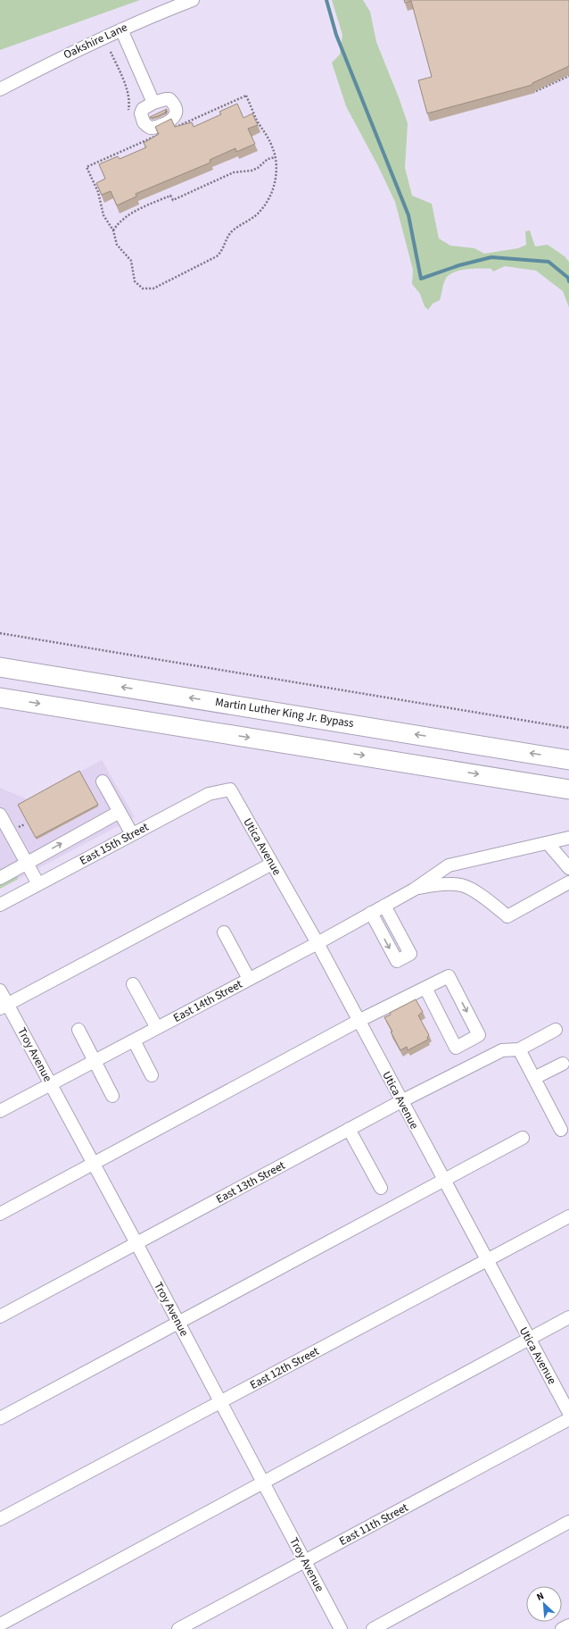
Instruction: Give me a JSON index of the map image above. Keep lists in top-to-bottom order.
{
  "streets": {
    "highway": ["Martin Luther King Jr. Bypass"],
    "street": [
      "Oakshire Lane",
      "East 15th Street",
      "Utica Avenue",
      "East 14th Street",
      "Troy Avenue",
      "East 13th Street",
      "East 12th Street",
      "East 11th Street"
    ]
  },
  "crossings": [
    ["East 15th Street", "Utica Avenue"],
    ["Utica Avenue", "East 14th Street"],
    ["Utica Avenue", "East 13th Street"],
    ["Utica Avenue", "East 12th Street"],
    ["East 14th Street", "Troy Avenue"],
    ["Troy Avenue", "East 13th Street"],
    ["Troy Avenue", "East 12th Street"],
    ["Troy Avenue", "East 11th Street"]
  ],
  "north": "top left"
}
